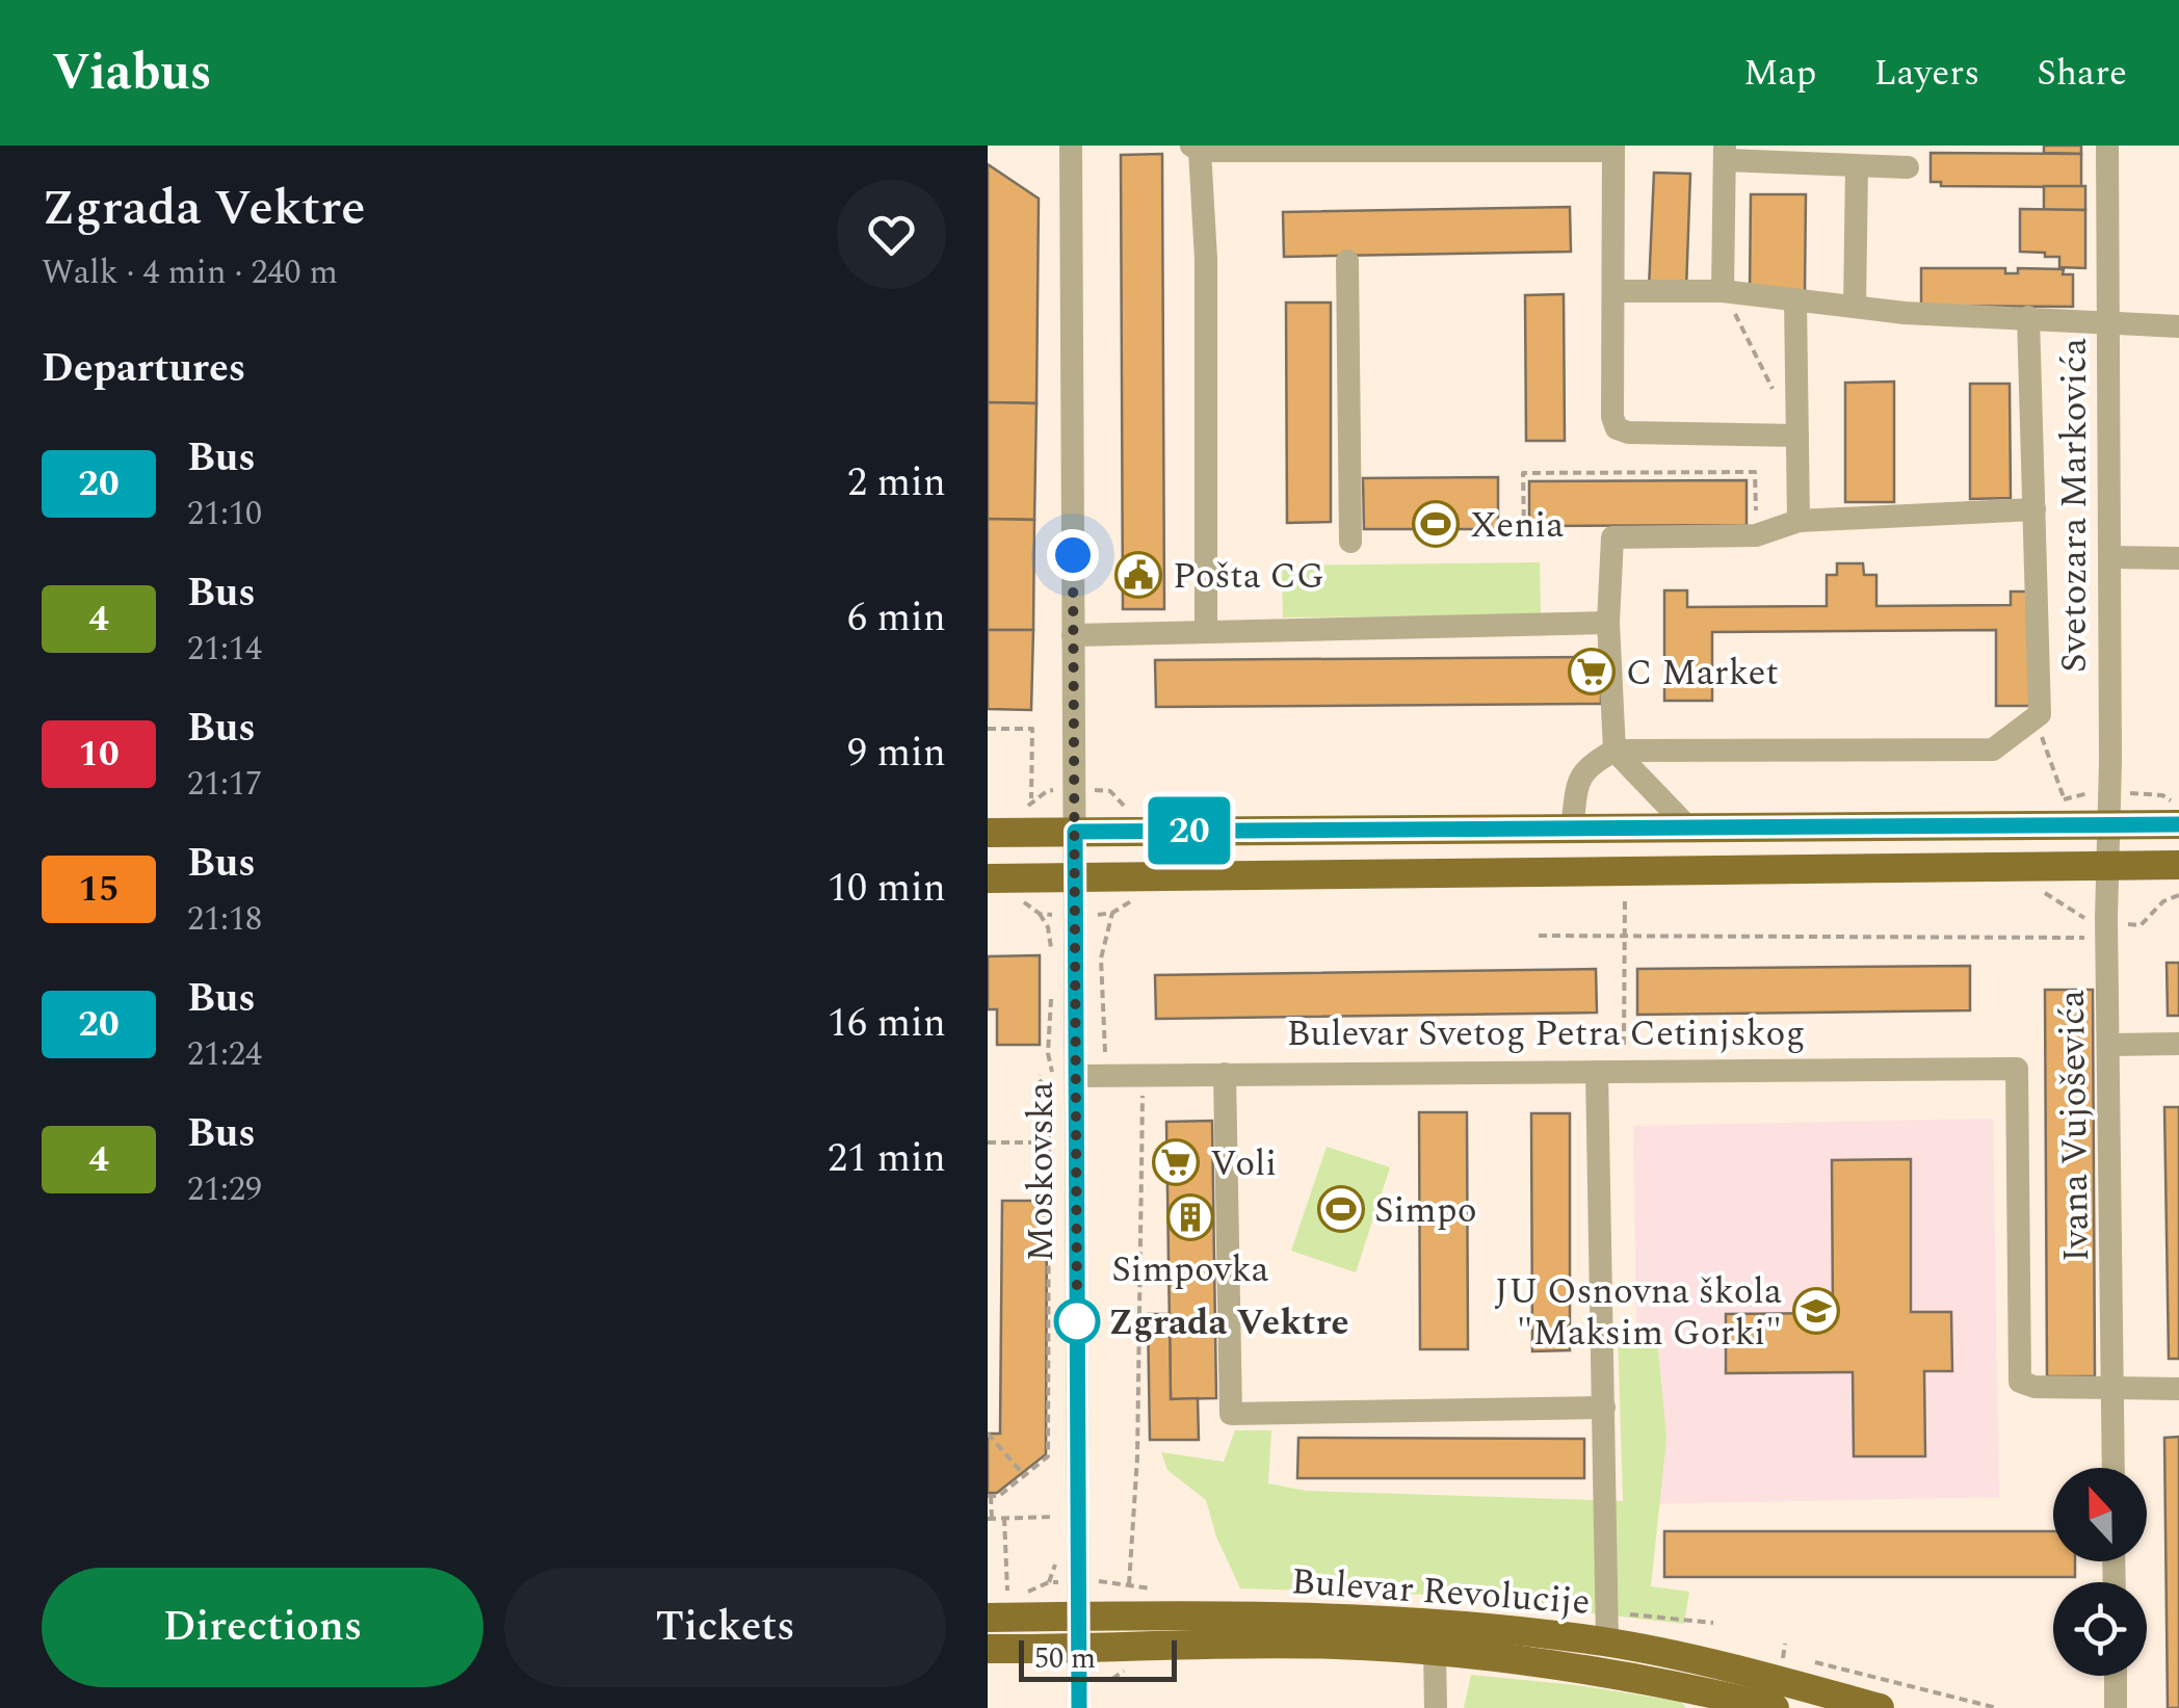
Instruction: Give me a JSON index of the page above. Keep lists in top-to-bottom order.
{
  "streets": {
    "main road": ["Bulevar Revolucije"],
    "street": [
      "Svetozara Markovića",
      "Bulevar Svetog Petra Cetinjskog",
      "Ivana Vujoševića",
      "Moskovska"
    ]
  },
  "crossings": [
    ["Svetozara Markovića", "Ivana Vujoševića"],
    ["Bulevar Svetog Petra Cetinjskog", "Ivana Vujoševića"],
    ["Bulevar Svetog Petra Cetinjskog", "Moskovska"],
    ["Moskovska", "Bulevar Revolucije"]
  ],
  "places": {
    "sports": ["Xenia", "Simpo"],
    "public building": ["Pošta CG"],
    "supermarket": ["C Market", "Voli"],
    "building": ["Simpovka"],
    "school or university": ["JU Osnovna škola \"Maksim Gorki\""],
    "other": ["Zgrada Vektre"]
  },
  "lines": ["bus line 20"],
  "scale_bar": "50 m",
  "north": "top",
  "page": {
    "header": "Viabus",
    "nav": ["Map", "Layers", "Share"],
    "heading": [
      ["Zgrada Vektre", "Walk · 4 min · 240 m"],
      "Departures"
    ],
    "on_map": "20",
    "list": [
      {
        "mark": "20",
        "name": "Bus",
        "note": "21:10",
        "value": "2 min"
      },
      {
        "mark": "4",
        "name": "Bus",
        "note": "21:14",
        "value": "6 min"
      },
      {
        "mark": "10",
        "name": "Bus",
        "note": "21:17",
        "value": "9 min"
      },
      {
        "mark": "15",
        "name": "Bus",
        "note": "21:18",
        "value": "10 min"
      },
      {
        "mark": "20",
        "name": "Bus",
        "note": "21:24",
        "value": "16 min"
      },
      {
        "mark": "4",
        "name": "Bus",
        "note": "21:29",
        "value": "21 min"
      }
    ],
    "buttons": ["Directions", "Tickets"],
    "scale": "50 m"
  }
}
